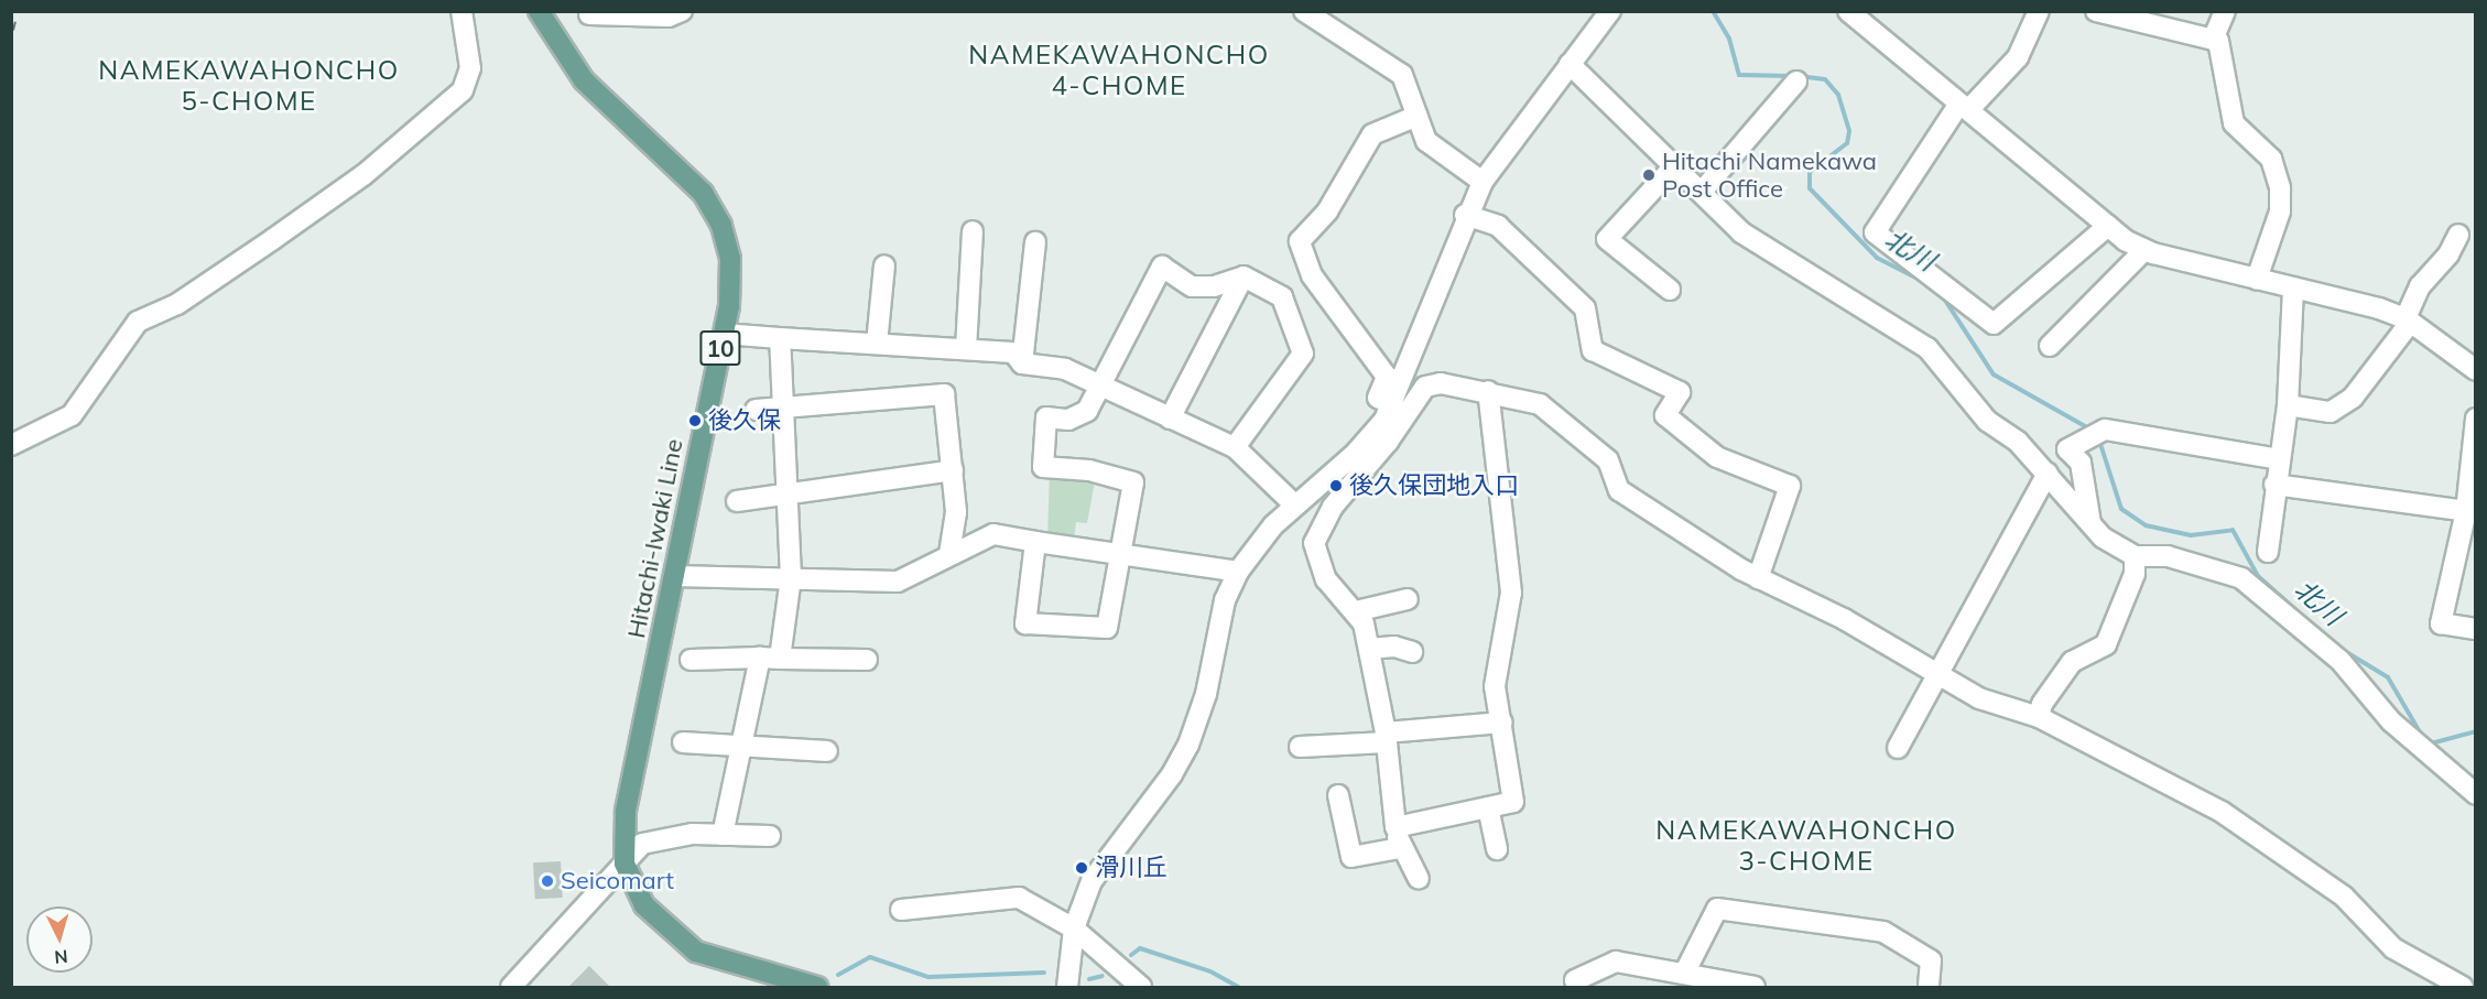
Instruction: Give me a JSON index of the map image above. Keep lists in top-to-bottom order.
{
  "streets": {
    "main road": ["10", "Hitachi-Iwaki Line"]
  },
  "districts": ["NAMEKAWAHONCHO 4-CHOME", "NAMEKAWAHONCHO 5-CHOME", "NAMEKAWAHONCHO 3-CHOME"],
  "water": ["北川"],
  "places": [
    "Hitachi Namekawa Post Office",
    "後久保",
    "後久保団地入口",
    "滑川丘",
    "Seicomart"
  ],
  "north": "bottom"
}
